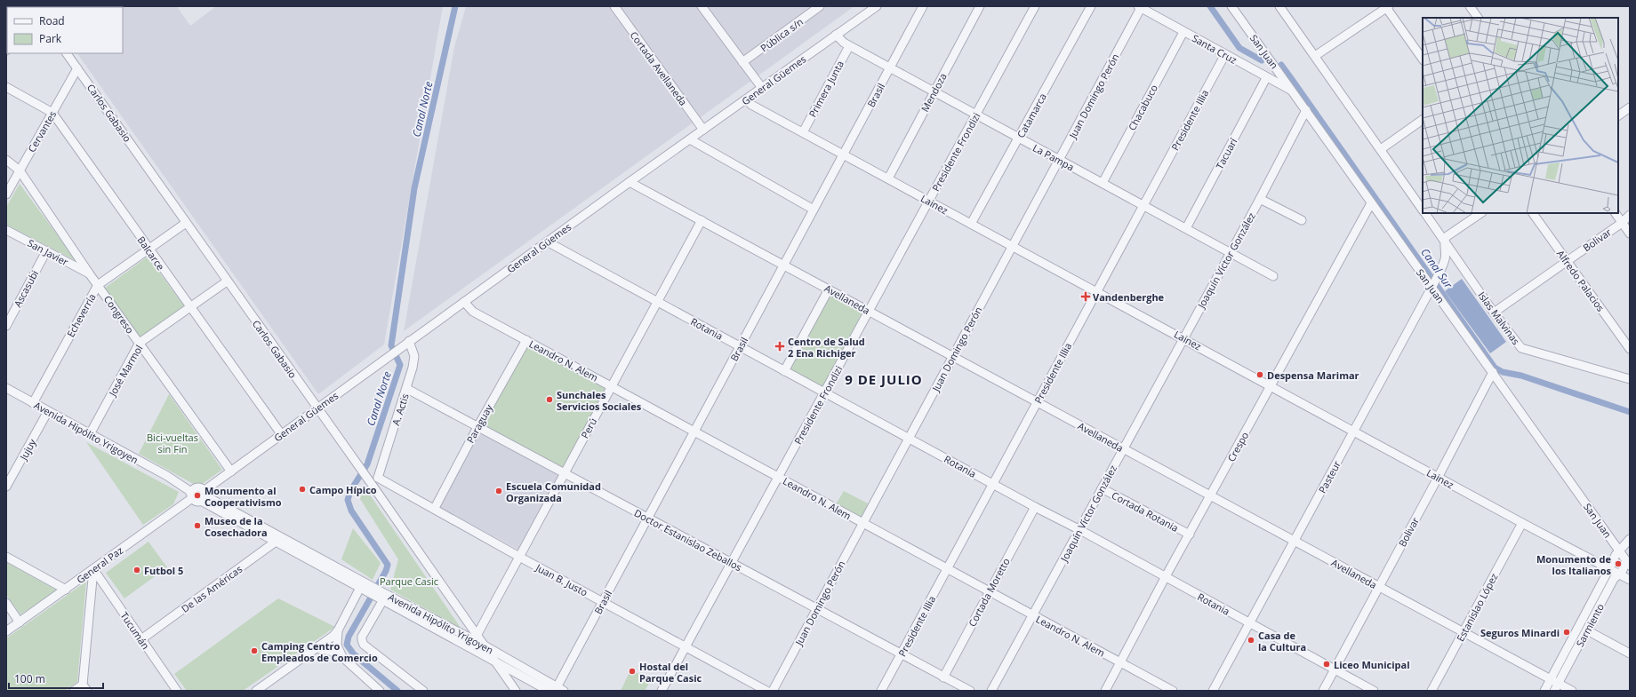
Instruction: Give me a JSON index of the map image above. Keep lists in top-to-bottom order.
{
  "streets": {
    "street": [
      "Pública s/n",
      "Santa Cruz",
      "San Juan",
      "Cortada Avellaneda",
      "General Güemes",
      "Primera Junta",
      "Mendoza",
      "Brasil",
      "Juan Domingo Perón",
      "Chacabuco",
      "Carlos Gabasio",
      "Catamarca",
      "Presidente Illia",
      "Cervantes",
      "Presidente Frondizi",
      "Tacuarí",
      "La Pampa",
      "Lainez",
      "Bolivar",
      "San Javier",
      "Balcarce",
      "Joaquín Víctor González",
      "Alfredo Palacios",
      "Ascasubi",
      "Avellaneda",
      "Congreso",
      "Echeverría",
      "Islas Malvinas",
      "Rotania",
      "Leandro N. Alem",
      "José Marmol",
      "A. Actis",
      "Paraguay",
      "Perú",
      "Avenida Hipólito Yrigoyen",
      "Crespo",
      "Jujuy",
      "Pasteur",
      "Cortada Rotania",
      "Doctor Estanislao Zeballos",
      "General Paz",
      "Juan B. Justo",
      "De las Américas",
      "Cortada Moretto",
      "Estanislao López",
      "Sarmiento",
      "Tucumán"
    ]
  },
  "crossings": [
    ["Santa Cruz", "San Juan"],
    ["Santa Cruz", "Juan Domingo Perón"],
    ["Santa Cruz", "Chacabuco"],
    ["Santa Cruz", "Presidente Illia"],
    ["Santa Cruz", "Tacuarí"],
    ["San Juan", "Bolivar"],
    ["San Juan", "Joaquín Víctor González"],
    ["San Juan", "Crespo"],
    ["San Juan", "Pasteur"],
    ["San Juan", "Sarmiento"],
    ["Cortada Avellaneda", "General Güemes"],
    ["General Güemes", "Carlos Gabasio"],
    ["General Güemes", "La Pampa"],
    ["General Güemes", "Lainez"],
    ["General Güemes", "Balcarce"],
    ["General Güemes", "Avellaneda"],
    ["General Güemes", "Congreso"],
    ["General Güemes", "Rotania"],
    ["General Güemes", "Leandro N. Alem"],
    ["General Güemes", "A. Actis"],
    ["General Güemes", "Avenida Hipólito Yrigoyen"],
    ["General Güemes", "General Paz"],
    ["Primera Junta", "La Pampa"],
    ["Primera Junta", "Lainez"],
    ["Mendoza", "La Pampa"],
    ["Mendoza", "Lainez"],
    ["Brasil", "La Pampa"],
    ["Brasil", "Lainez"],
    ["Brasil", "Avellaneda"],
    ["Brasil", "Rotania"],
    ["Brasil", "Leandro N. Alem"],
    ["Brasil", "Avenida Hipólito Yrigoyen"],
    ["Brasil", "Doctor Estanislao Zeballos"],
    ["Brasil", "Juan B. Justo"],
    ["Juan Domingo Perón", "La Pampa"],
    ["Juan Domingo Perón", "Lainez"],
    ["Juan Domingo Perón", "Avellaneda"],
    ["Juan Domingo Perón", "Rotania"],
    ["Juan Domingo Perón", "Leandro N. Alem"],
    ["Juan Domingo Perón", "Doctor Estanislao Zeballos"],
    ["Chacabuco", "La Pampa"],
    ["Carlos Gabasio", "Cervantes"],
    ["Carlos Gabasio", "Echeverría"],
    ["Carlos Gabasio", "José Marmol"],
    ["Carlos Gabasio", "Perú"],
    ["Carlos Gabasio", "Avenida Hipólito Yrigoyen"],
    ["Catamarca", "La Pampa"],
    ["Catamarca", "Lainez"],
    ["Presidente Illia", "La Pampa"],
    ["Presidente Illia", "Lainez"],
    ["Presidente Illia", "Avellaneda"],
    ["Presidente Illia", "Rotania"],
    ["Presidente Illia", "Leandro N. Alem"],
    ["Presidente Illia", "Doctor Estanislao Zeballos"],
    ["Cervantes", "Balcarce"],
    ["Cervantes", "Congreso"],
    ["Presidente Frondizi", "La Pampa"],
    ["Presidente Frondizi", "Lainez"],
    ["Presidente Frondizi", "Avellaneda"],
    ["Presidente Frondizi", "Rotania"],
    ["Presidente Frondizi", "Leandro N. Alem"],
    ["Presidente Frondizi", "Doctor Estanislao Zeballos"],
    ["Presidente Frondizi", "Juan B. Justo"],
    ["Tacuarí", "La Pampa"],
    ["La Pampa", "Joaquín Víctor González"],
    ["Lainez", "Bolivar"],
    ["Lainez", "Joaquín Víctor González"],
    ["Lainez", "Crespo"],
    ["Lainez", "Pasteur"],
    ["Lainez", "Estanislao López"],
    ["Lainez", "Sarmiento"],
    ["Bolivar", "Alfredo Palacios"],
    ["Bolivar", "Avellaneda"],
    ["Bolivar", "Islas Malvinas"],
    ["Bolivar", "Rotania"],
    ["San Javier", "Ascasubi"],
    ["San Javier", "Congreso"],
    ["Balcarce", "Echeverría"],
    ["Balcarce", "José Marmol"],
    ["Joaquín Víctor González", "Avellaneda"],
    ["Joaquín Víctor González", "Rotania"],
    ["Joaquín Víctor González", "Leandro N. Alem"],
    ["Joaquín Víctor González", "Cortada Rotania"],
    ["Avellaneda", "Perú"],
    ["Avellaneda", "Crespo"],
    ["Avellaneda", "Pasteur"],
    ["Avellaneda", "Estanislao López"],
    ["Avellaneda", "Sarmiento"],
    ["Congreso", "Echeverría"],
    ["Congreso", "José Marmol"],
    ["Echeverría", "Avenida Hipólito Yrigoyen"],
    ["Islas Malvinas", "Pasteur"],
    ["Rotania", "Perú"],
    ["Rotania", "Crespo"],
    ["Rotania", "Pasteur"],
    ["Rotania", "Cortada Moretto"],
    ["Leandro N. Alem", "Paraguay"],
    ["Leandro N. Alem", "Perú"],
    ["Leandro N. Alem", "Crespo"],
    ["Leandro N. Alem", "Cortada Moretto"],
    ["José Marmol", "Avenida Hipólito Yrigoyen"],
    ["A. Actis", "Doctor Estanislao Zeballos"],
    ["A. Actis", "Juan B. Justo"],
    ["Paraguay", "Doctor Estanislao Zeballos"],
    ["Paraguay", "Juan B. Justo"],
    ["Perú", "Doctor Estanislao Zeballos"],
    ["Perú", "Juan B. Justo"],
    ["Avenida Hipólito Yrigoyen", "Jujuy"],
    ["Avenida Hipólito Yrigoyen", "General Paz"],
    ["Avenida Hipólito Yrigoyen", "De las Américas"],
    ["Crespo", "Cortada Rotania"],
    ["Doctor Estanislao Zeballos", "Cortada Moretto"],
    ["General Paz", "Tucumán"],
    ["De las Américas", "Tucumán"]
  ],
  "districts": ["9 DE JULIO"],
  "water": ["Canal Norte", "Canal Sur"],
  "parks": ["Bici-vueltas sin Fin", "Parque Casic"],
  "places": {
    "health": ["Vandenberghe", "Centro de Salud 2 Ena Richiger"],
    "other": [
      "Despensa Marimar",
      "Sunchales Servicios Sociales",
      "Campo Hípico",
      "Escuela Comunidad Organizada",
      "Monumento al Cooperativismo",
      "Museo de la Cosechadora",
      "Monumento de los Italianos",
      "Futbol 5",
      "Seguros Minardi",
      "Casa de la Cultura",
      "Camping Centro Empleados de Comercio",
      "Liceo Municipal",
      "Hostal del Parque Casic"
    ]
  },
  "legend": ["Road", "Park"],
  "scale_bar": "100 m"
}
